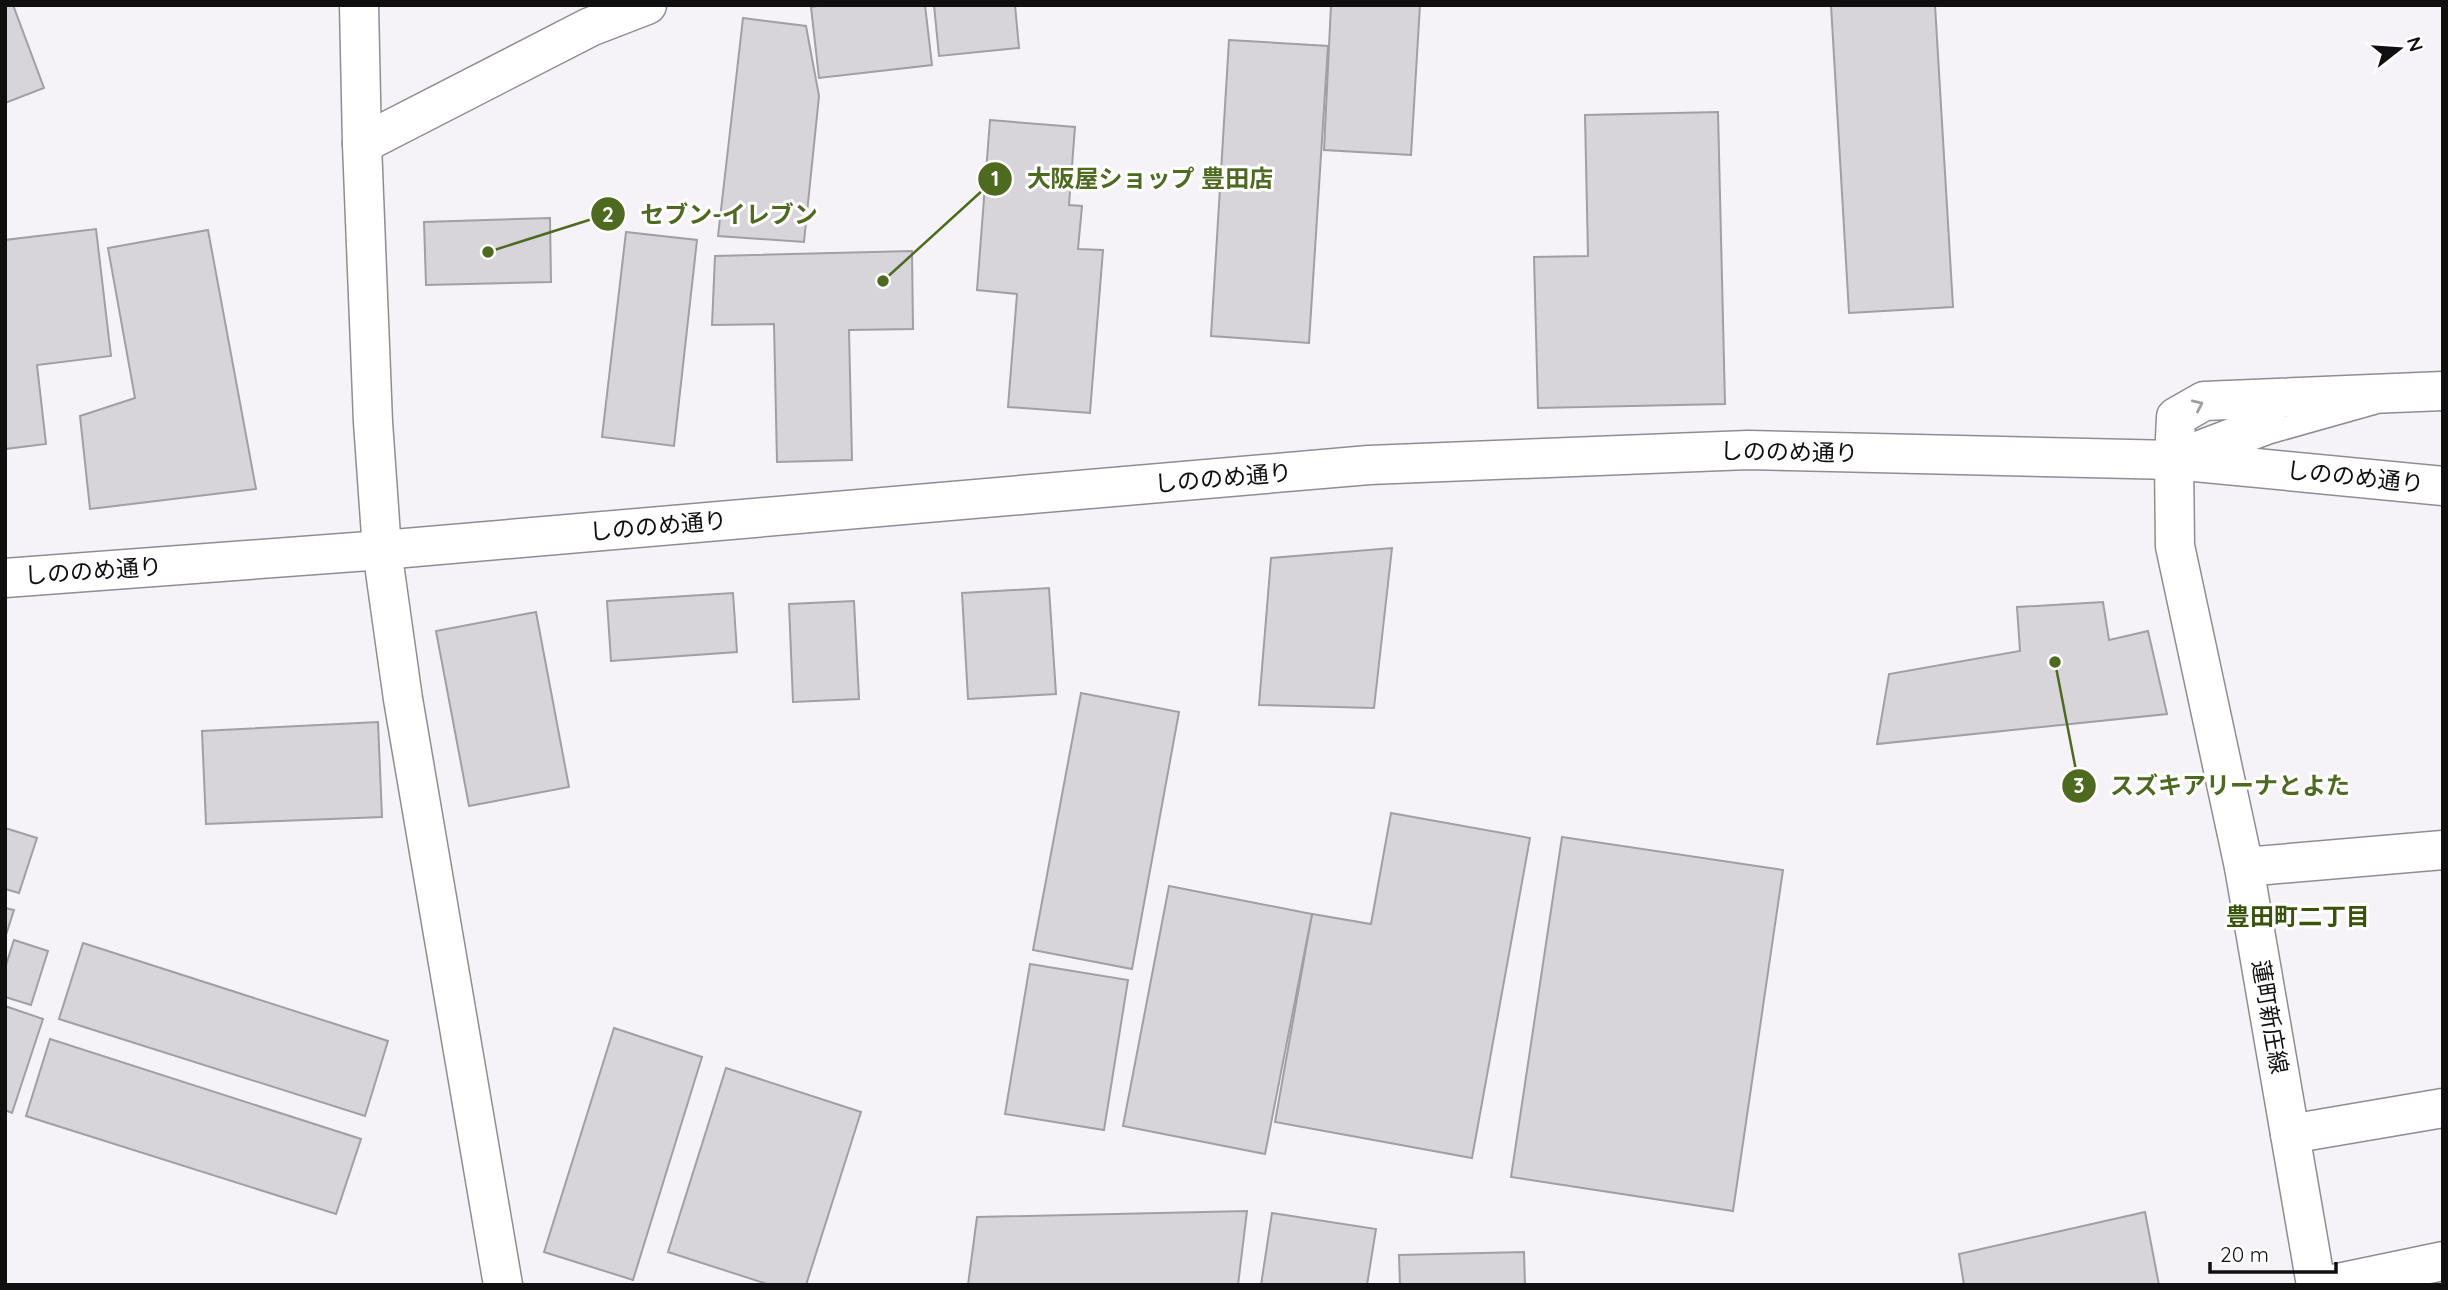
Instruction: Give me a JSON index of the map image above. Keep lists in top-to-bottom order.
{
  "streets": {
    "main road": ["しののめ通り", "蓮町新庄線"]
  },
  "crossings": [
    ["しののめ通り", "蓮町新庄線"]
  ],
  "districts": ["豊田町二丁目"],
  "places": ["セブン-イレブン", "大阪屋ショップ 豊田店", "スズキアリーナとよた"],
  "scale_bar": "20 m",
  "north": "right"
}
